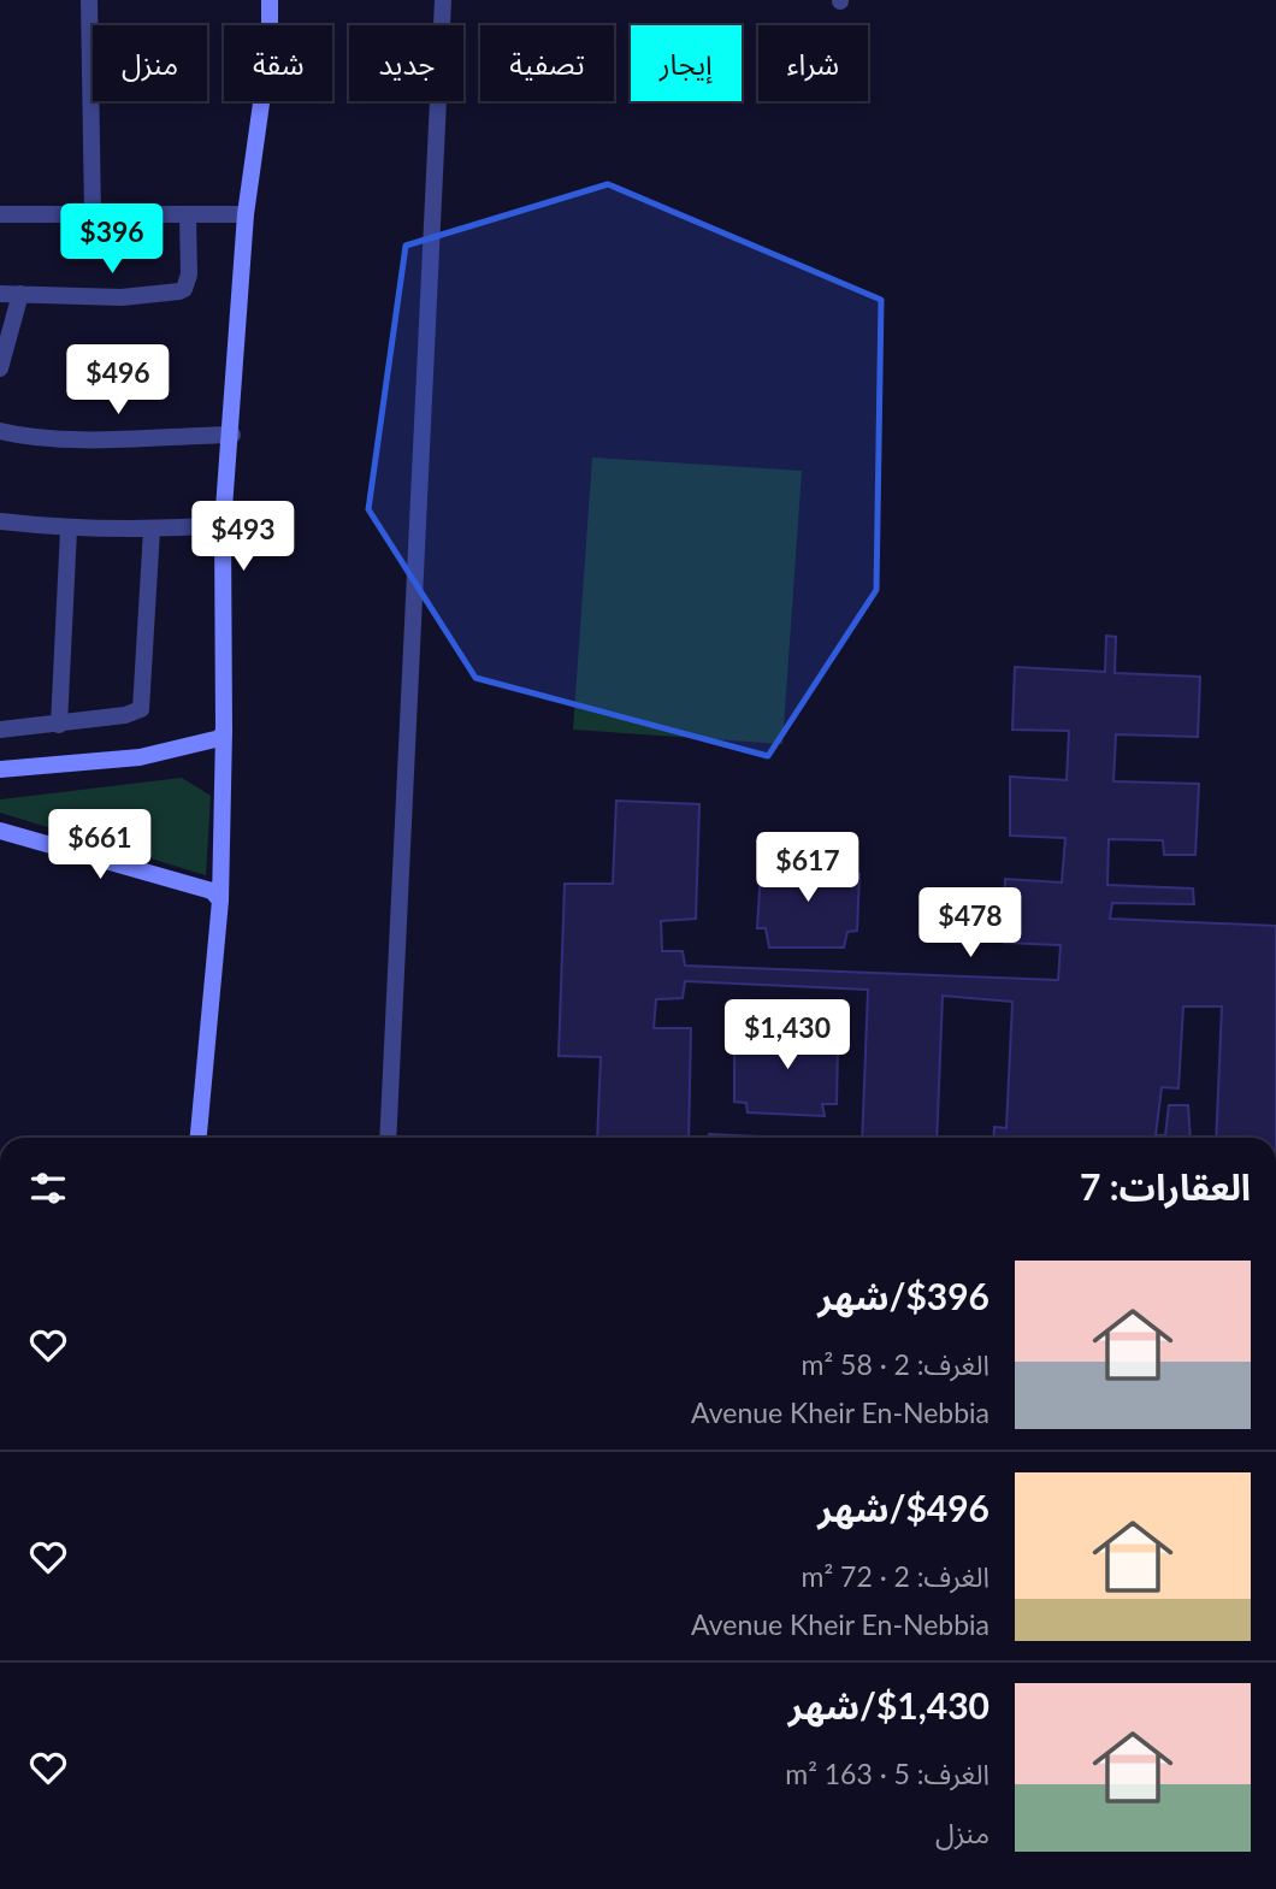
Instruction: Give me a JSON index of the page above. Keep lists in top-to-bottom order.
{
  "page": {
    "chip": [
      "شراء",
      "إيجار",
      "تصفية",
      "جديد",
      "شقة",
      "منزل"
    ],
    "price": [
      "$396",
      "$496",
      "$493",
      "$661",
      "$617",
      "$478",
      "$1,430"
    ],
    "heading": "العقارات: 7",
    "list": [
      {
        "name": "$396/شهر",
        "note": "الغرف: 2 · 58 m² · Avenue Kheir En-Nebbia"
      },
      {
        "name": "$496/شهر",
        "note": "الغرف: 2 · 72 m² · Avenue Kheir En-Nebbia"
      },
      {
        "name": "$1,430/شهر",
        "note": "الغرف: 5 · 163 m² · منزل"
      }
    ]
  }
}
